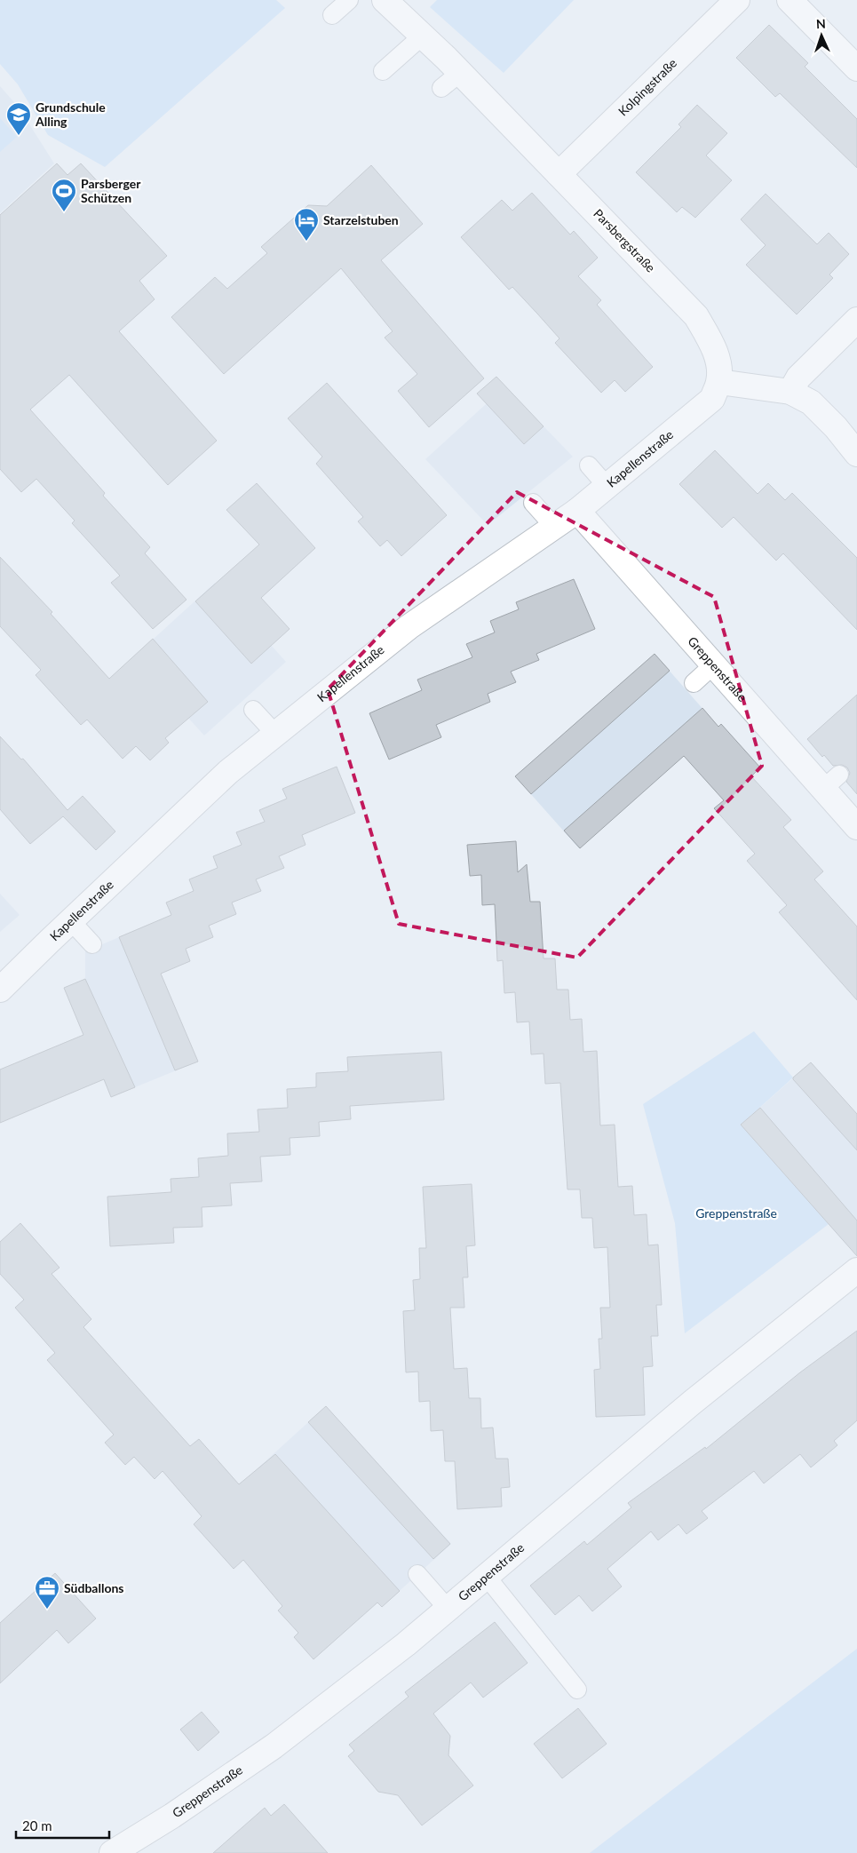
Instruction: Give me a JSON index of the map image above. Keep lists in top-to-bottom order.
{
  "streets": {
    "street": [
      "Kolpingstraße",
      "Parsbergstraße",
      "Kapellenstraße",
      "Greppenstraße"
    ]
  },
  "crossings": [
    ["Kolpingstraße", "Parsbergstraße"],
    ["Parsbergstraße", "Kapellenstraße"],
    ["Kapellenstraße", "Greppenstraße"]
  ],
  "parks": ["Greppenstraße"],
  "places": {
    "school or university": ["Grundschule Alling"],
    "sports": ["Parsberger Schützen"],
    "hotel": ["Starzelstuben"],
    "office": ["Südballons"]
  },
  "scale_bar": "20 m",
  "north": "top"
}
